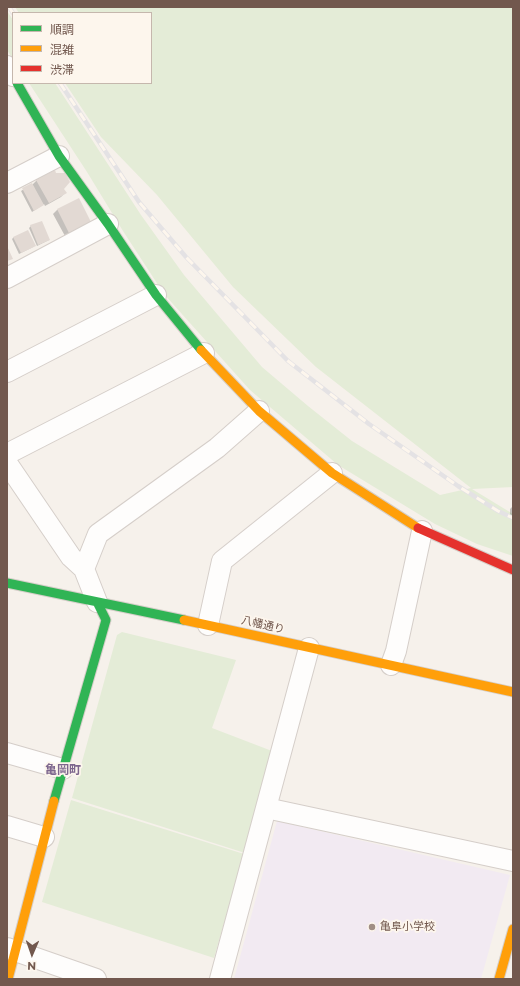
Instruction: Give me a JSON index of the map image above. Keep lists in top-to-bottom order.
{
  "streets": {
    "street": ["八幡通り"]
  },
  "districts": ["亀岡町"],
  "places": ["亀阜小学校"],
  "legend": ["順調", "混雑", "渋滞"],
  "north": "bottom"
}
